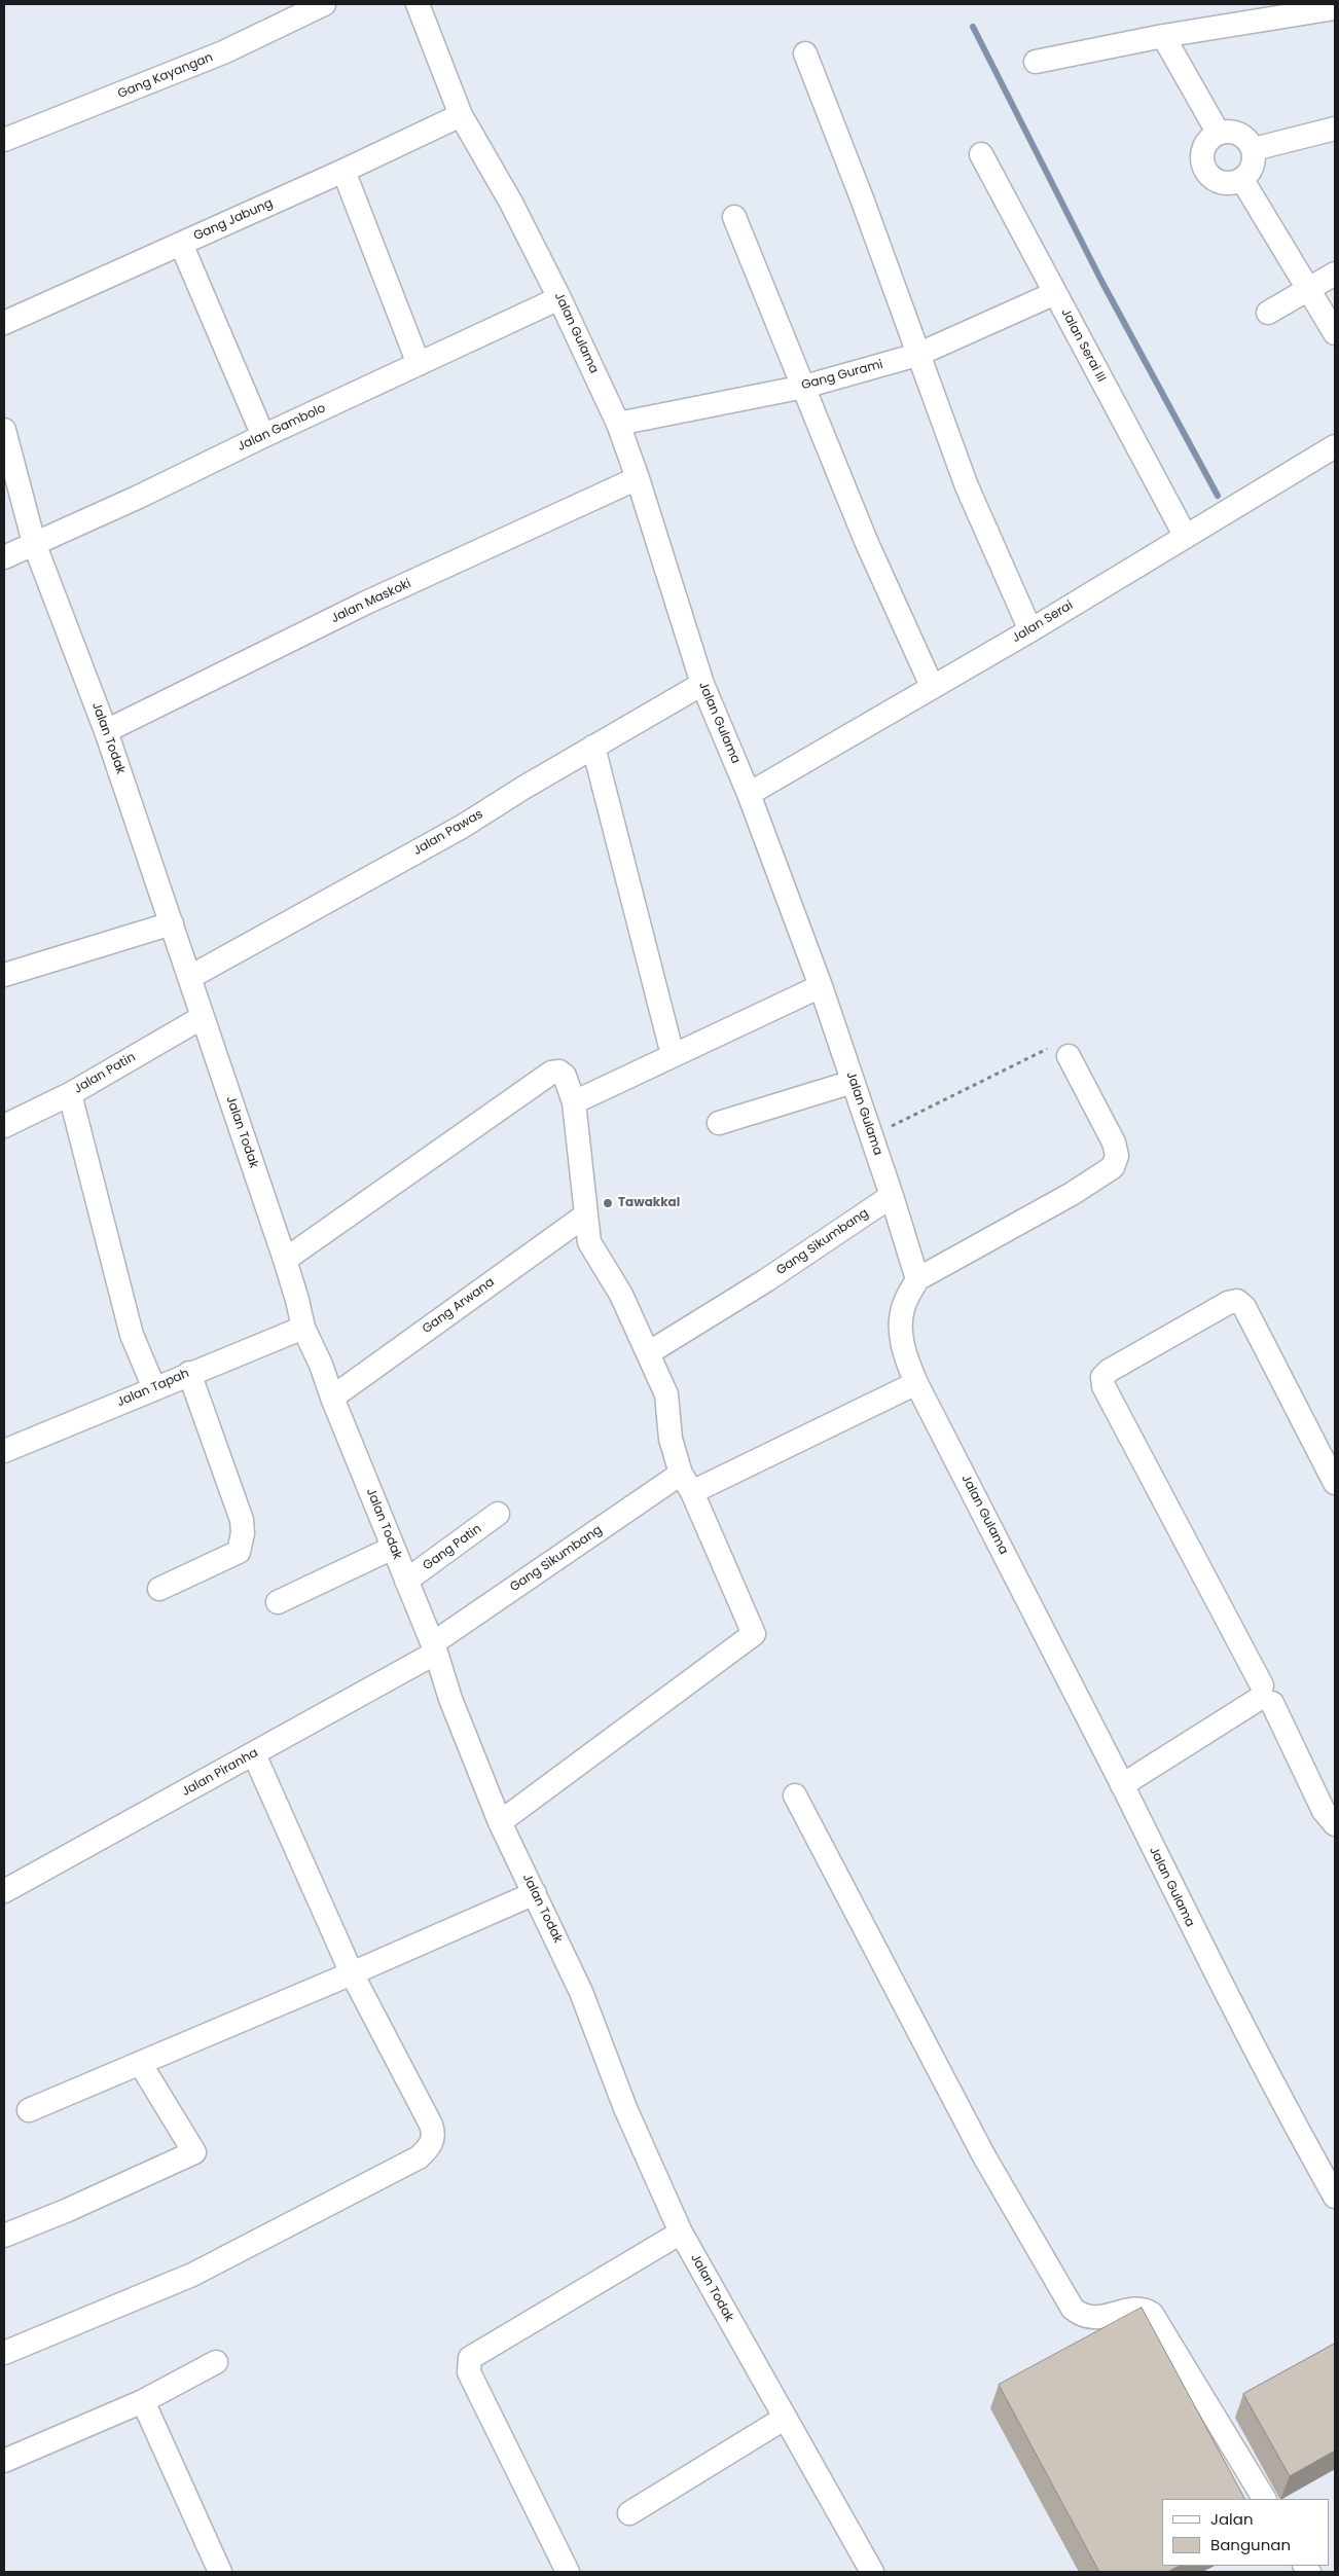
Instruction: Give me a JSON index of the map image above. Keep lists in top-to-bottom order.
{
  "streets": {
    "street": [
      "Gang Kayangan",
      "Gang Jabung",
      "Jalan Gulama",
      "Jalan Serai III",
      "Gang Gurami",
      "Jalan Gambolo",
      "Jalan Maskoki",
      "Jalan Serai",
      "Jalan Todak",
      "Jalan Pawas",
      "Jalan Patin",
      "Gang Sikumbang",
      "Gang Arwana",
      "Jalan Tapah",
      "Gang Patin",
      "Jalan Piranha"
    ]
  },
  "crossings": [
    ["Gang Jabung", "Jalan Gulama"],
    ["Jalan Gulama", "Gang Gurami"],
    ["Jalan Gulama", "Jalan Gambolo"],
    ["Jalan Gulama", "Jalan Maskoki"],
    ["Jalan Gulama", "Jalan Serai"],
    ["Jalan Gulama", "Jalan Pawas"],
    ["Jalan Gulama", "Gang Sikumbang"],
    ["Jalan Serai III", "Gang Gurami"],
    ["Jalan Serai III", "Jalan Serai"],
    ["Jalan Gambolo", "Jalan Todak"],
    ["Jalan Maskoki", "Jalan Todak"],
    ["Jalan Todak", "Jalan Pawas"],
    ["Jalan Todak", "Jalan Patin"],
    ["Jalan Todak", "Gang Sikumbang"],
    ["Jalan Todak", "Gang Arwana"],
    ["Jalan Todak", "Jalan Tapah"],
    ["Jalan Todak", "Gang Patin"],
    ["Jalan Todak", "Jalan Piranha"],
    ["Gang Sikumbang", "Jalan Piranha"]
  ],
  "places": ["Tawakkal"],
  "legend": ["Jalan", "Bangunan"]
}
